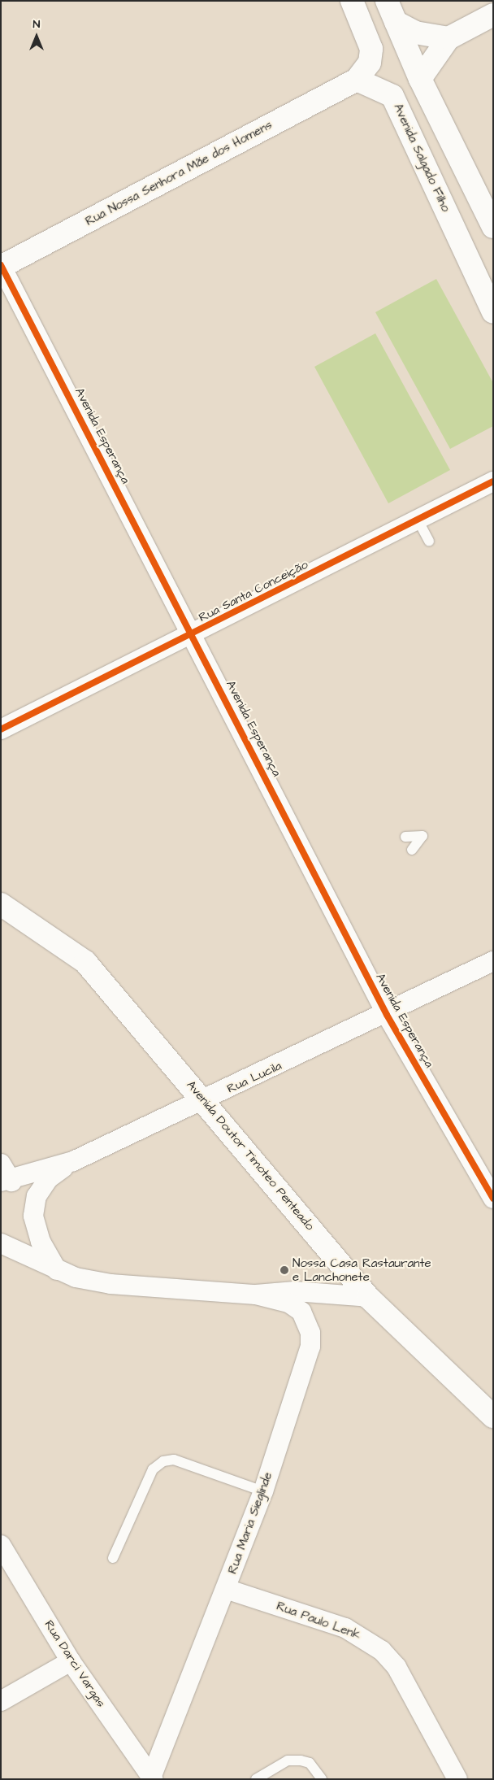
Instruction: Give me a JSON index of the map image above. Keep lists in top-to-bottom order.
{
  "streets": {
    "main road": ["Avenida Salgado Filho", "Rua Nossa Senhora Mãe dos Homens", "Avenida Doutor Timoteo Penteado"],
    "street": [
      "Avenida Esperança",
      "Rua Santa Conceição",
      "Rua Lucila",
      "Rua Maria Sieglinde",
      "Rua Paulo Lenk",
      "Rua Darci Vargas"
    ]
  },
  "crossings": [
    ["Avenida Salgado Filho", "Rua Nossa Senhora Mãe dos Homens"],
    ["Rua Nossa Senhora Mãe dos Homens", "Avenida Esperança"],
    ["Avenida Esperança", "Rua Santa Conceição"],
    ["Avenida Esperança", "Rua Lucila"],
    ["Rua Lucila", "Avenida Doutor Timoteo Penteado"],
    ["Rua Maria Sieglinde", "Rua Paulo Lenk"],
    ["Rua Maria Sieglinde", "Rua Darci Vargas"]
  ],
  "places": ["Nossa Casa Rastaurante e Lanchonete"],
  "north": "top"
}
